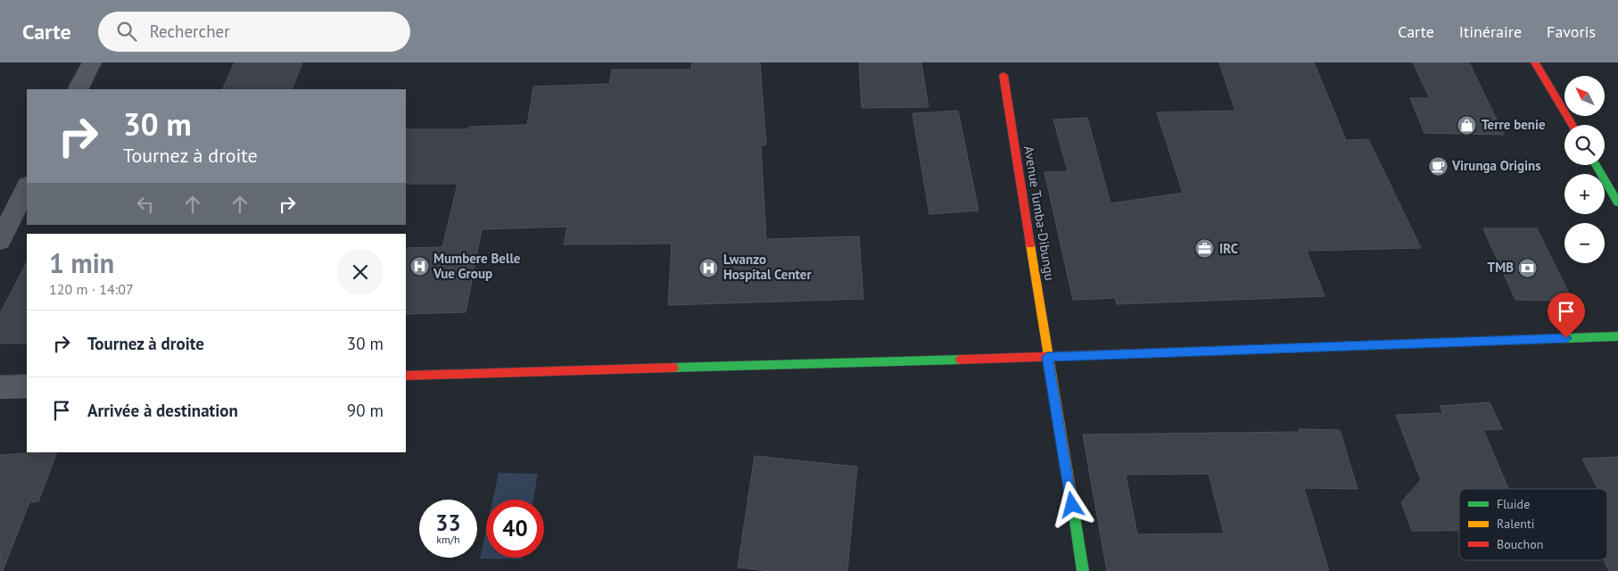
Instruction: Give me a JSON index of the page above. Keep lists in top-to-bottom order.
{
  "streets": {
    "main road": ["Avenue Tumba-Dibungu"]
  },
  "places": {
    "shop": ["Terre benie"],
    "cafe": ["Virunga Origins"],
    "office": ["IRC"],
    "hospital": ["Mumbere Belle Vue Group", "Lwanzo Hospital Center"],
    "bank": ["TMB"]
  },
  "legend": ["Fluide", "Ralenti", "Bouchon"],
  "north": "top left",
  "page": {
    "header": "Carte",
    "search": "Rechercher",
    "nav": ["Carte", "Itinéraire", "Favoris"],
    "map_buttons": ["+", "−"],
    "turn": ["30 m", "Tournez à droite"],
    "heading": ["1 min", "120 m · 14:07"],
    "list": [
      {
        "name": "Tournez à droite",
        "value": "30 m"
      },
      {
        "name": "Arrivée à destination",
        "value": "90 m"
      }
    ],
    "speed": "33 km/h",
    "limit": "40"
  }
}
